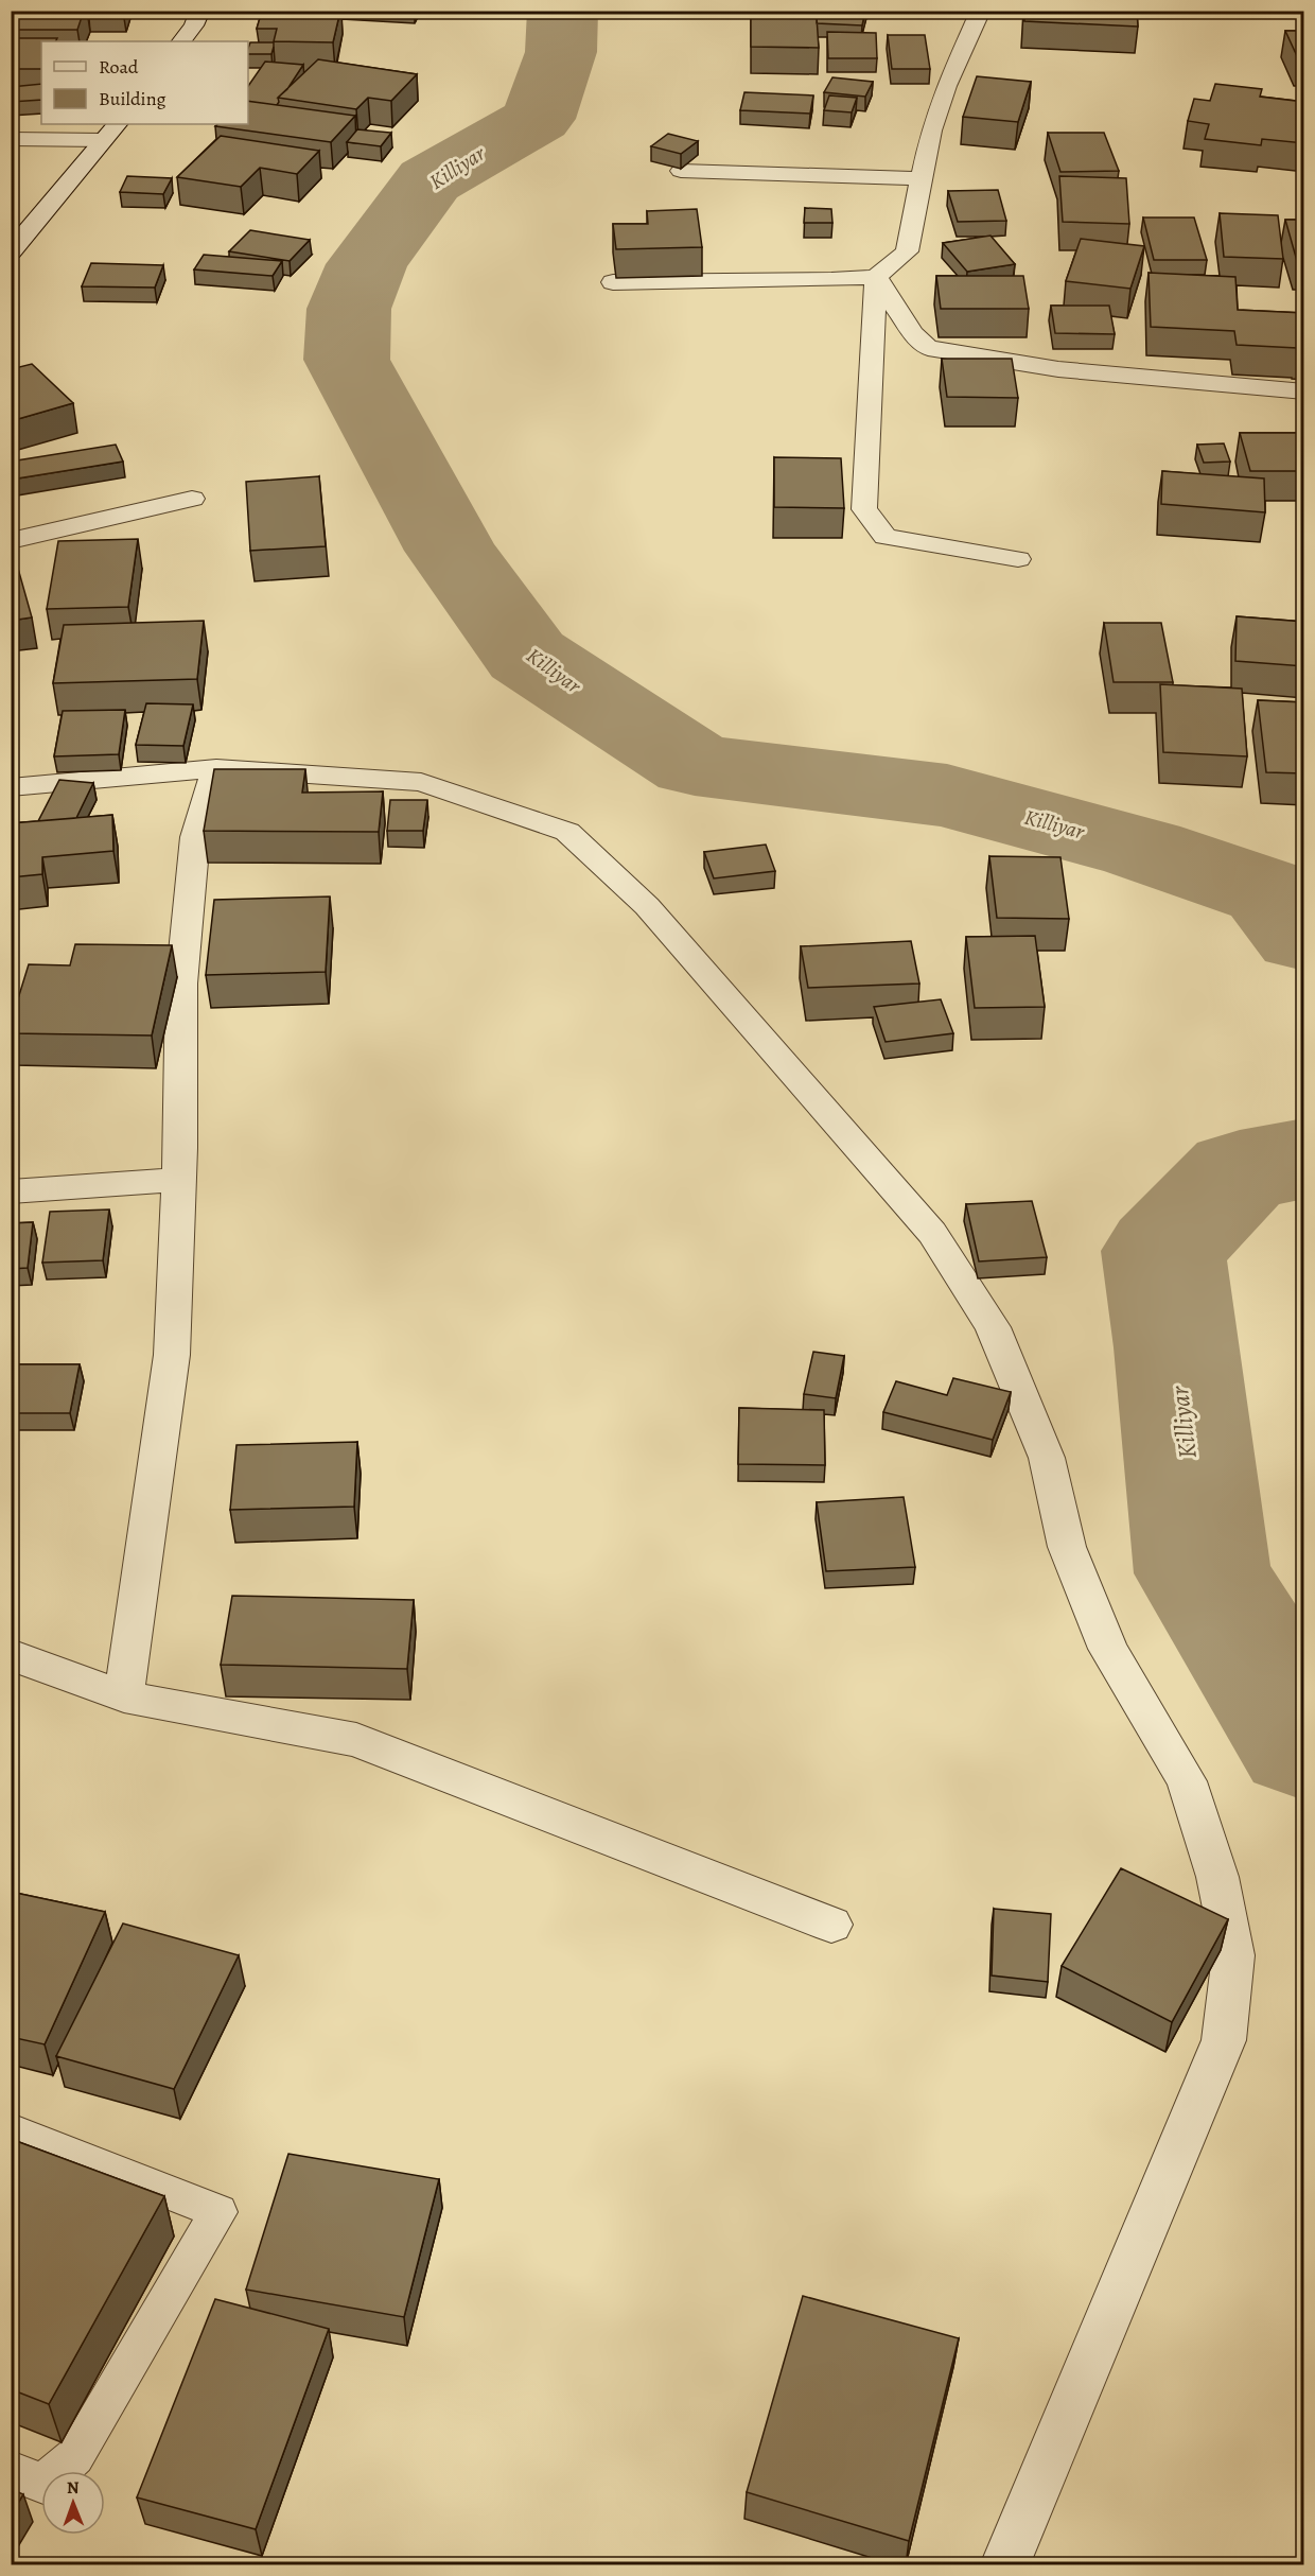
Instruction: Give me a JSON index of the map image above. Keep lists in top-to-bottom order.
{
  "water": ["Killiyar"],
  "legend": ["Road", "Building"],
  "north": "top"
}
